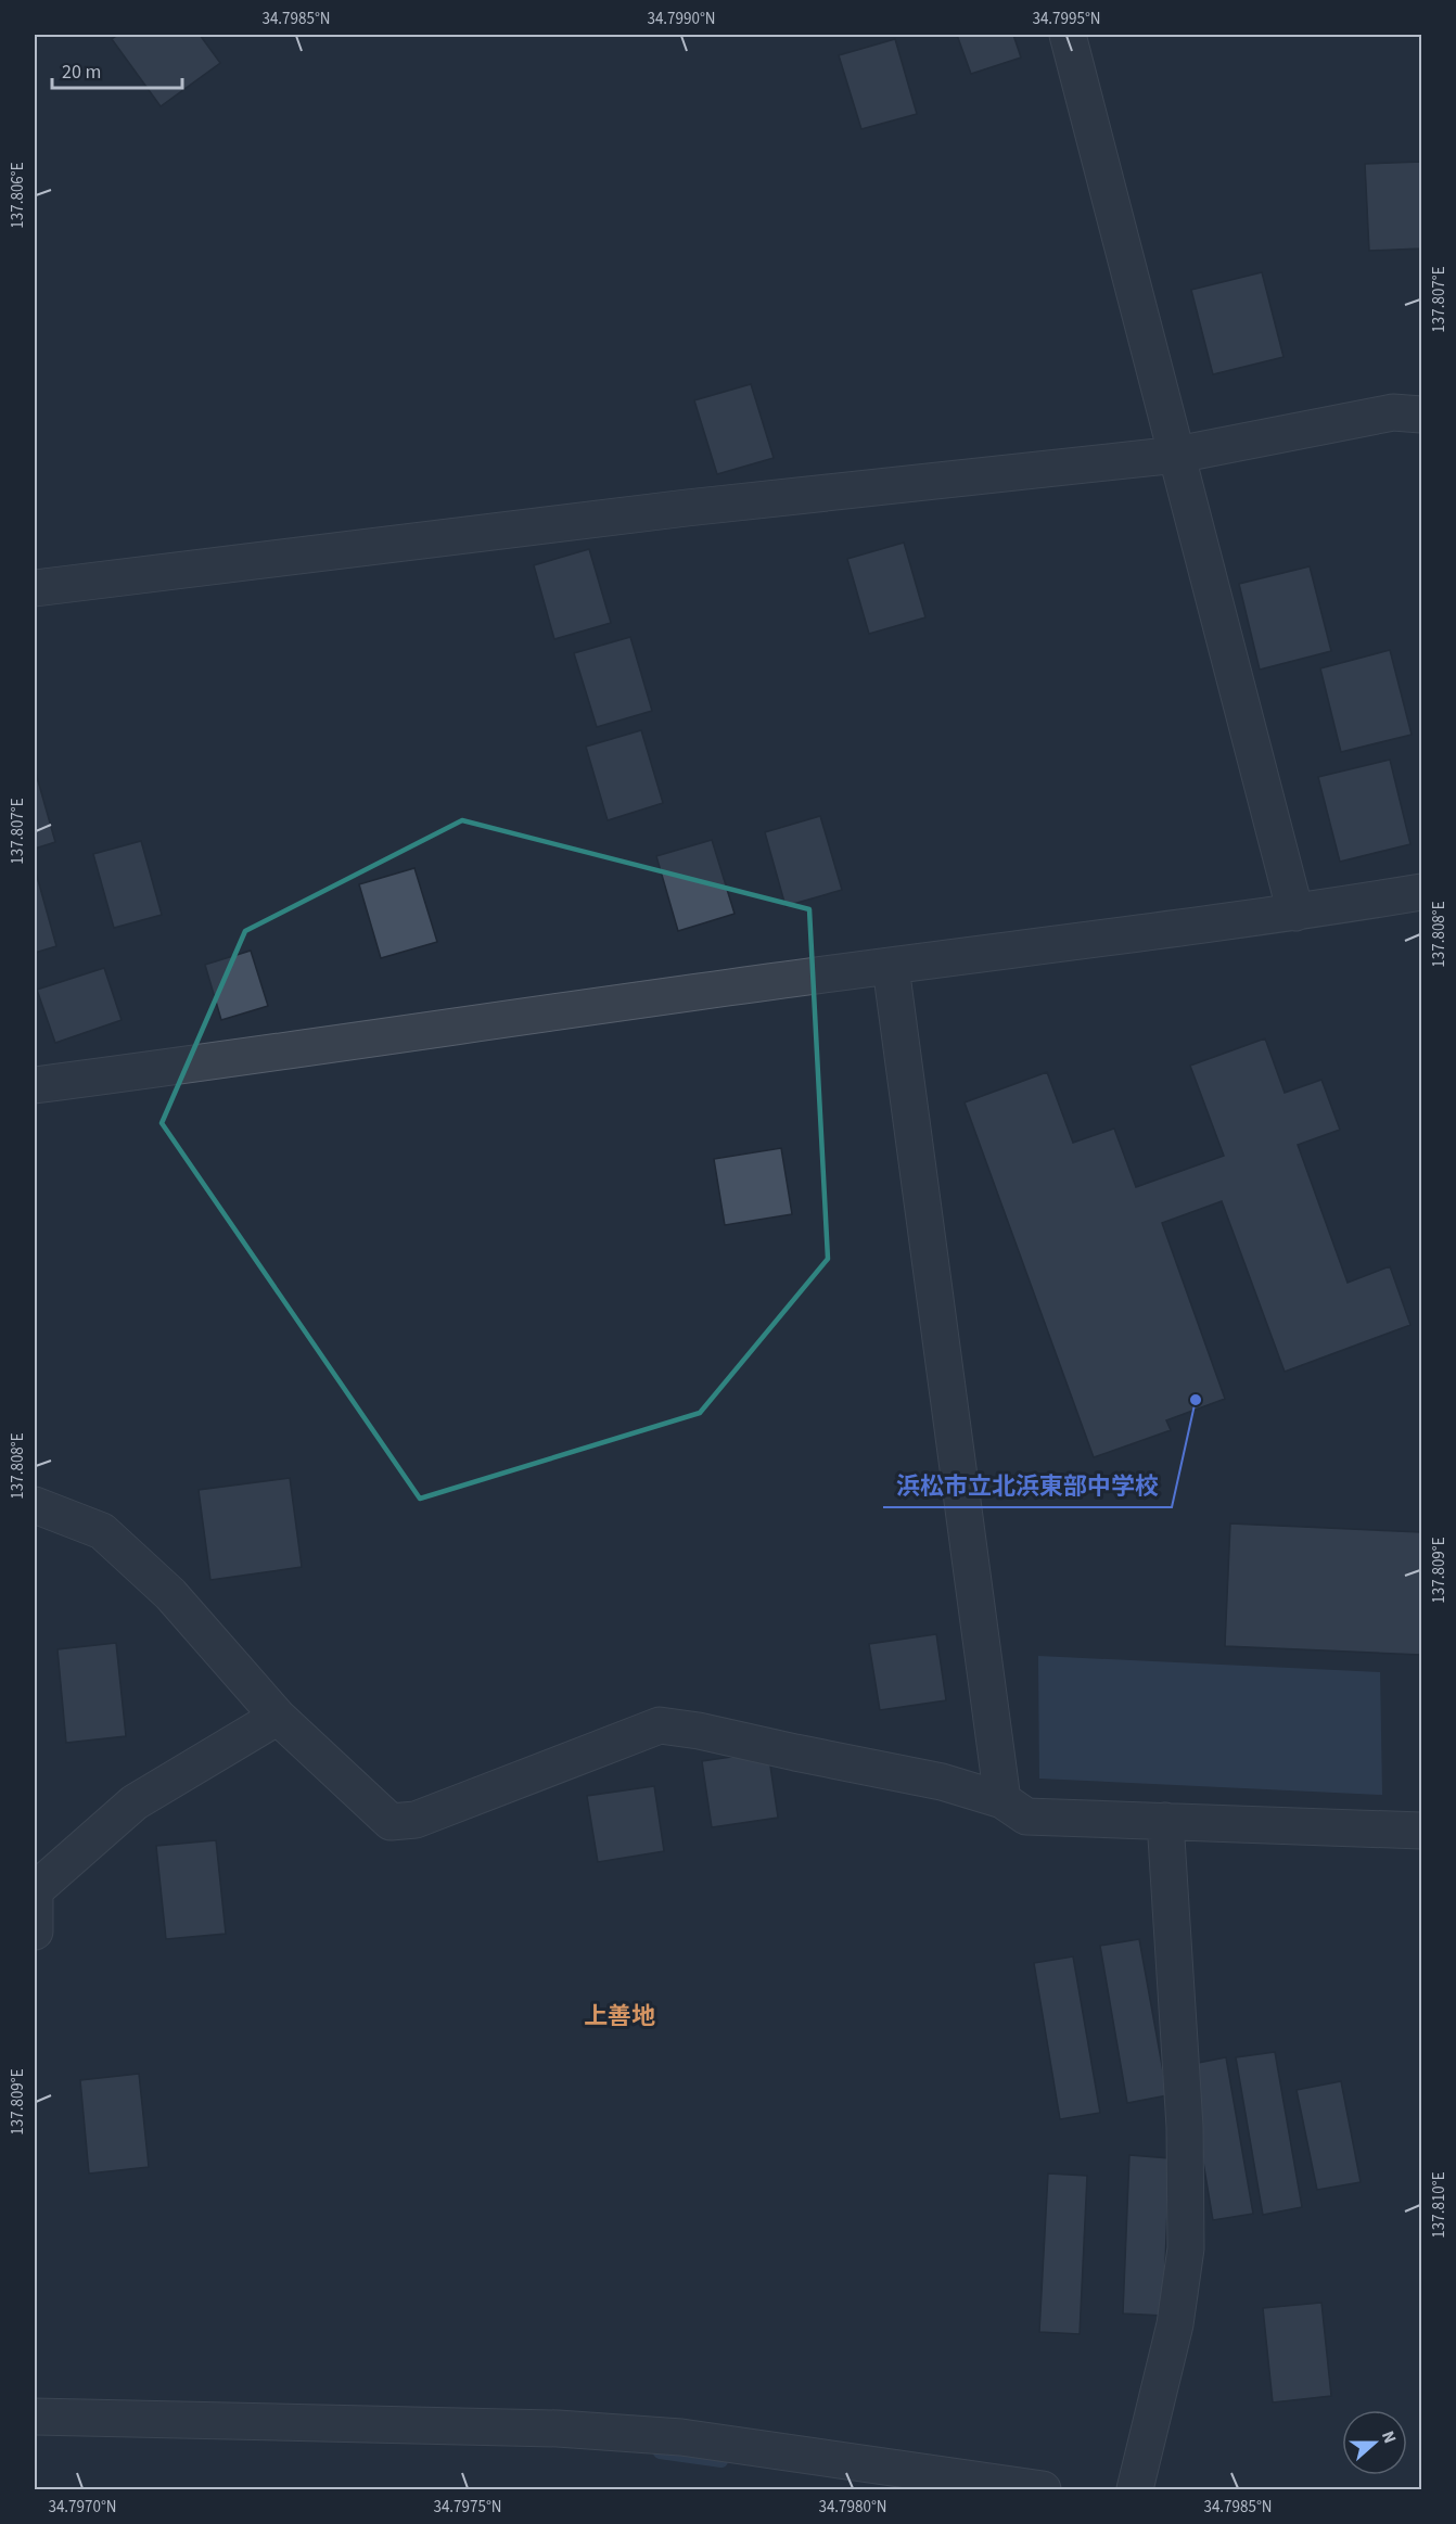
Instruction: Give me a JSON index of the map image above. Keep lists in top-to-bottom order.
{
  "districts": ["上善地"],
  "places": ["浜松市立北浜東部中学校"],
  "scale_bar": "20 m",
  "north": "right",
  "coordinates": [
    "34.7985°N",
    "34.7990°N",
    "34.7995°N",
    "137.806°E",
    "137.807°E",
    "137.808°E",
    "137.809°E",
    "137.810°E",
    "34.7970°N",
    "34.7975°N",
    "34.7980°N"
  ]
}
